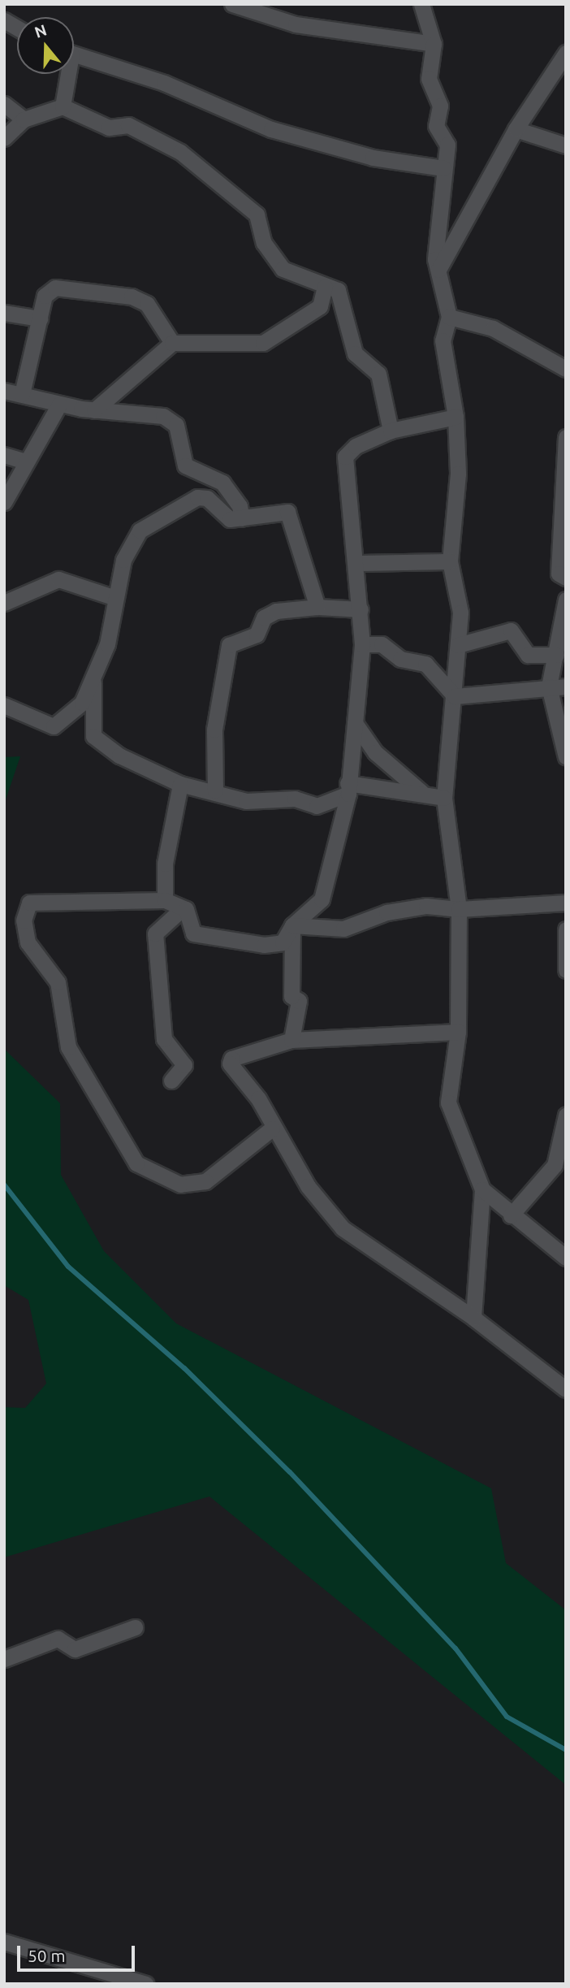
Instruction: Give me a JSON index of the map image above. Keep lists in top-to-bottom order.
{
  "scale_bar": "50 m",
  "north": "top"
}
